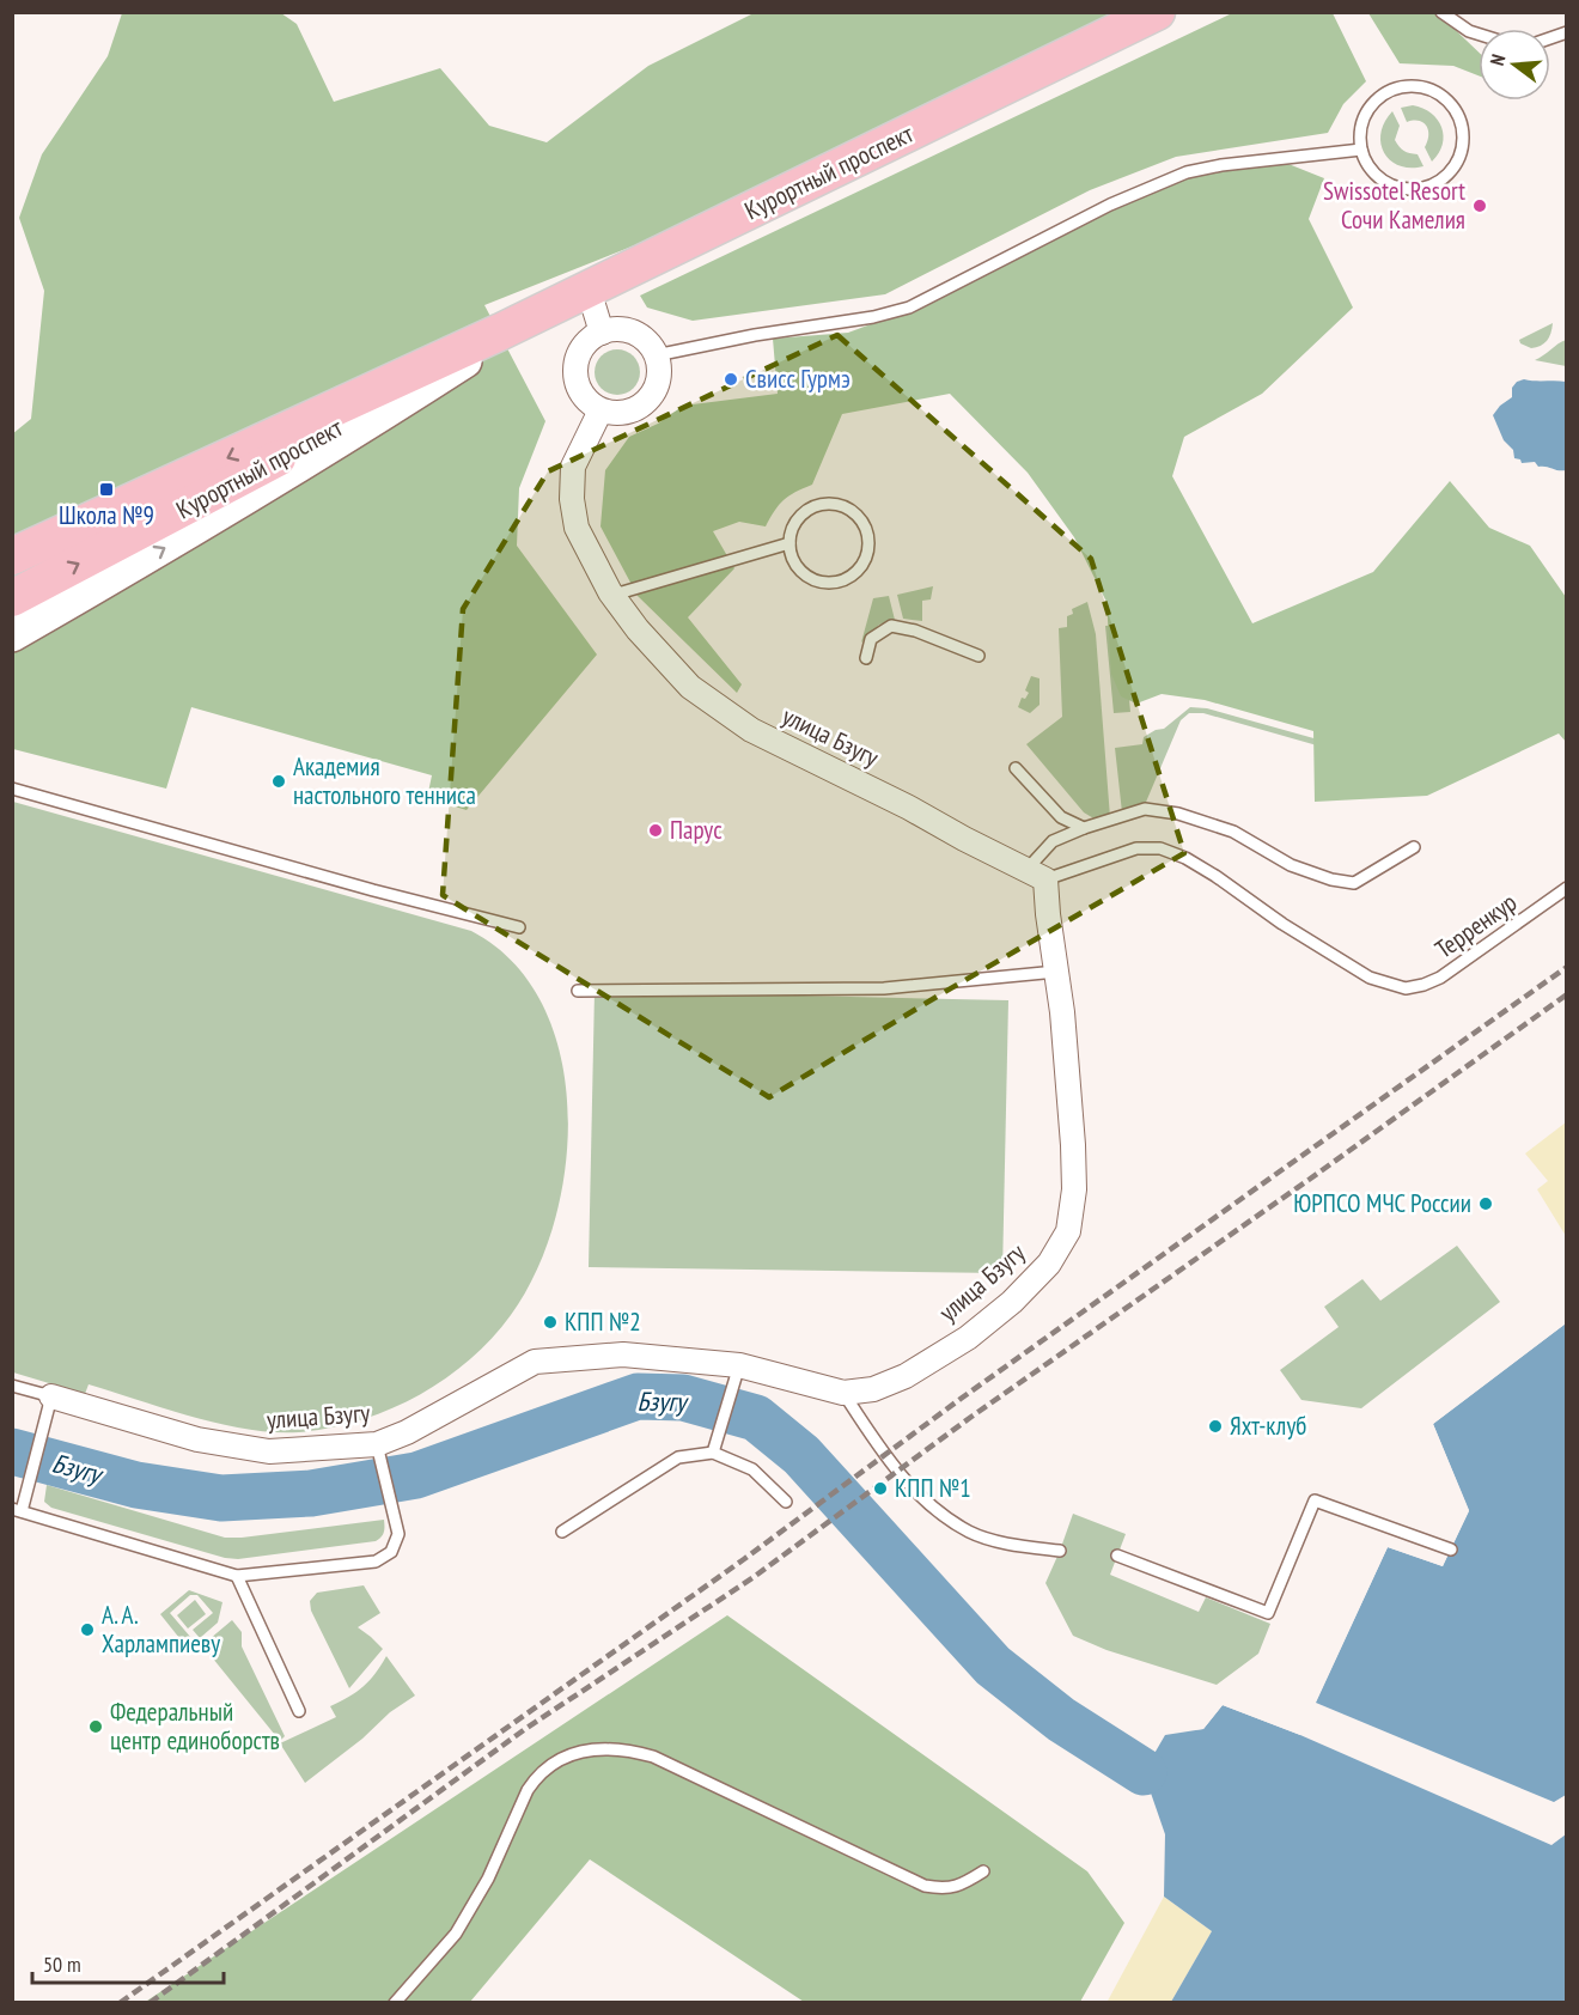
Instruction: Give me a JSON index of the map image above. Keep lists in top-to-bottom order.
{
  "streets": {
    "main road": ["Курортный проспект"],
    "street": ["улица Бзугу"],
    "lane": ["Терренкур"]
  },
  "crossings": [
    ["улица Бзугу", "Терренкур"]
  ],
  "water": ["Бзугу"],
  "places": {
    "other": [
      "Swissotel Resort Сочи Камелия",
      "Свисс Гурмэ",
      "Академия настольного тенниса",
      "Парус",
      "ЮРПСО МЧС России",
      "КПП №2",
      "Яхт-клуб",
      "КПП №1",
      "А. А. Харлампиеву",
      "Федеральный центр единоборств"
    ],
    "transit": ["Школа №9"]
  },
  "scale_bar": "50 m",
  "north": "left"
}
